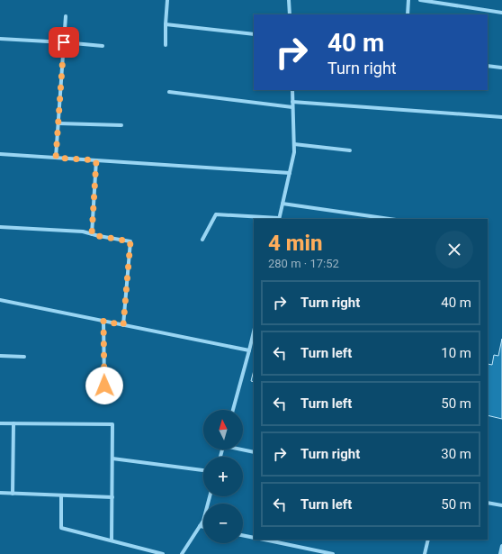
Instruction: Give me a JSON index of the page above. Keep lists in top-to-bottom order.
{
  "north": "top",
  "page": {
    "turn": ["40 m", "Turn right"],
    "heading": ["4 min", "280 m · 17:52"],
    "list": [
      {
        "name": "Turn right",
        "value": "40 m"
      },
      {
        "name": "Turn left",
        "value": "10 m"
      },
      {
        "name": "Turn left",
        "value": "50 m"
      },
      {
        "name": "Turn right",
        "value": "30 m"
      },
      {
        "name": "Turn left",
        "value": "50 m"
      }
    ],
    "map_buttons": ["+", "−"]
  }
}
